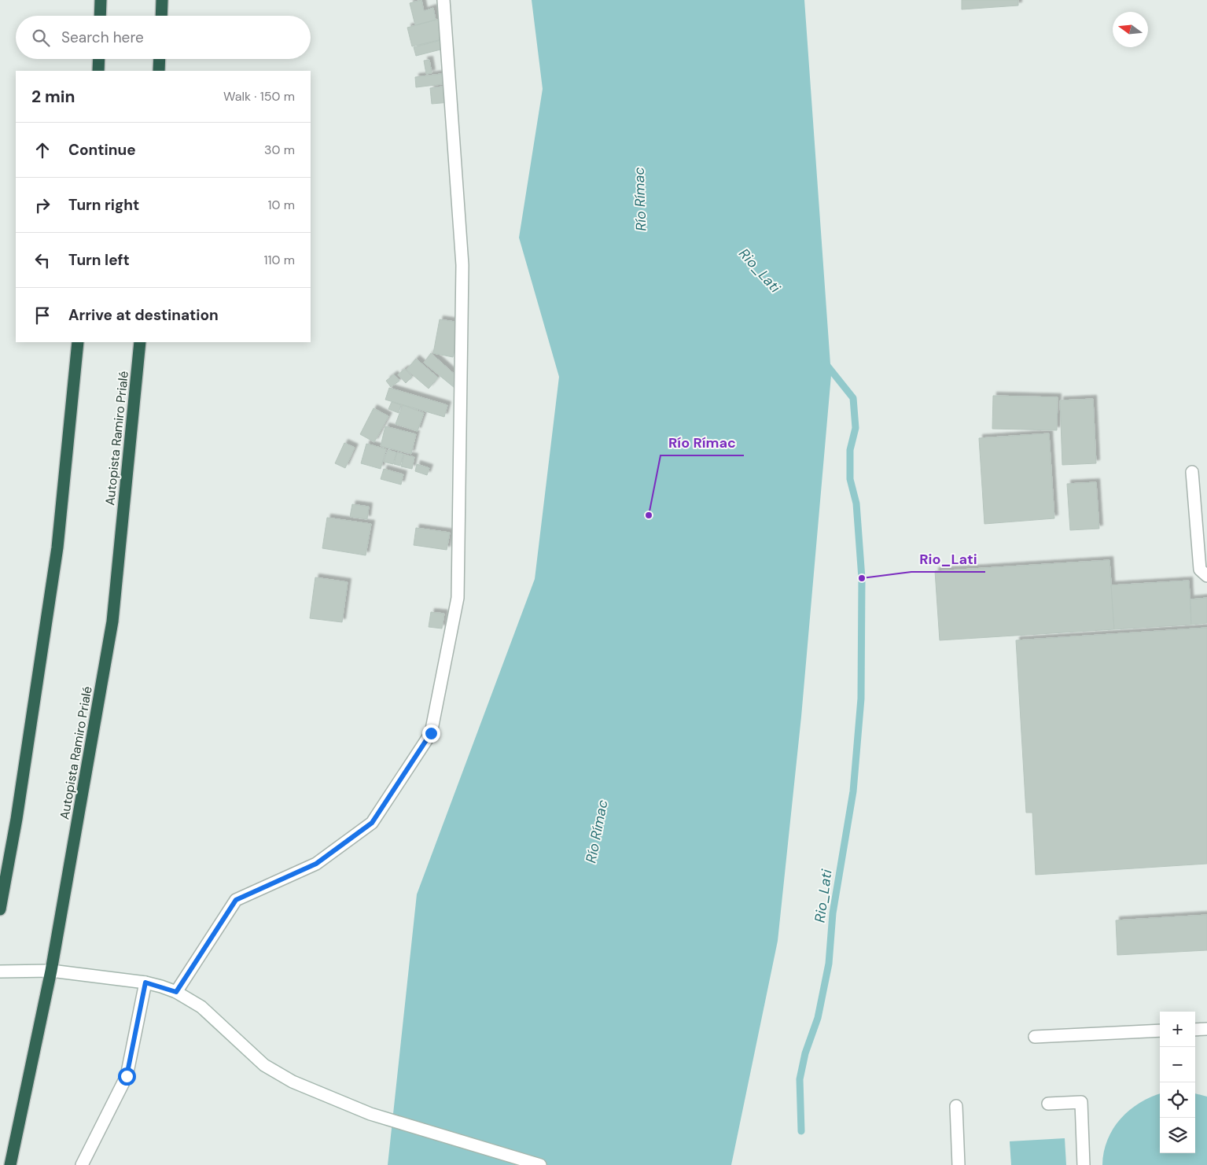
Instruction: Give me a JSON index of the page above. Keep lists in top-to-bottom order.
{
  "streets": {
    "highway": ["Autopista Ramiro Prialé"]
  },
  "water": ["Río Rímac", "Rio_Lati"],
  "places": ["Río Rímac", "Rio_Lati"],
  "north": "left",
  "page": {
    "search": "Search here",
    "heading": ["2 min", "Walk · 150 m"],
    "list": [
      ["Continue", "30 m"],
      ["Turn right", "10 m"],
      ["Turn left", "110 m"],
      "Arrive at destination"
    ],
    "map_buttons": ["+", "−"]
  }
}
